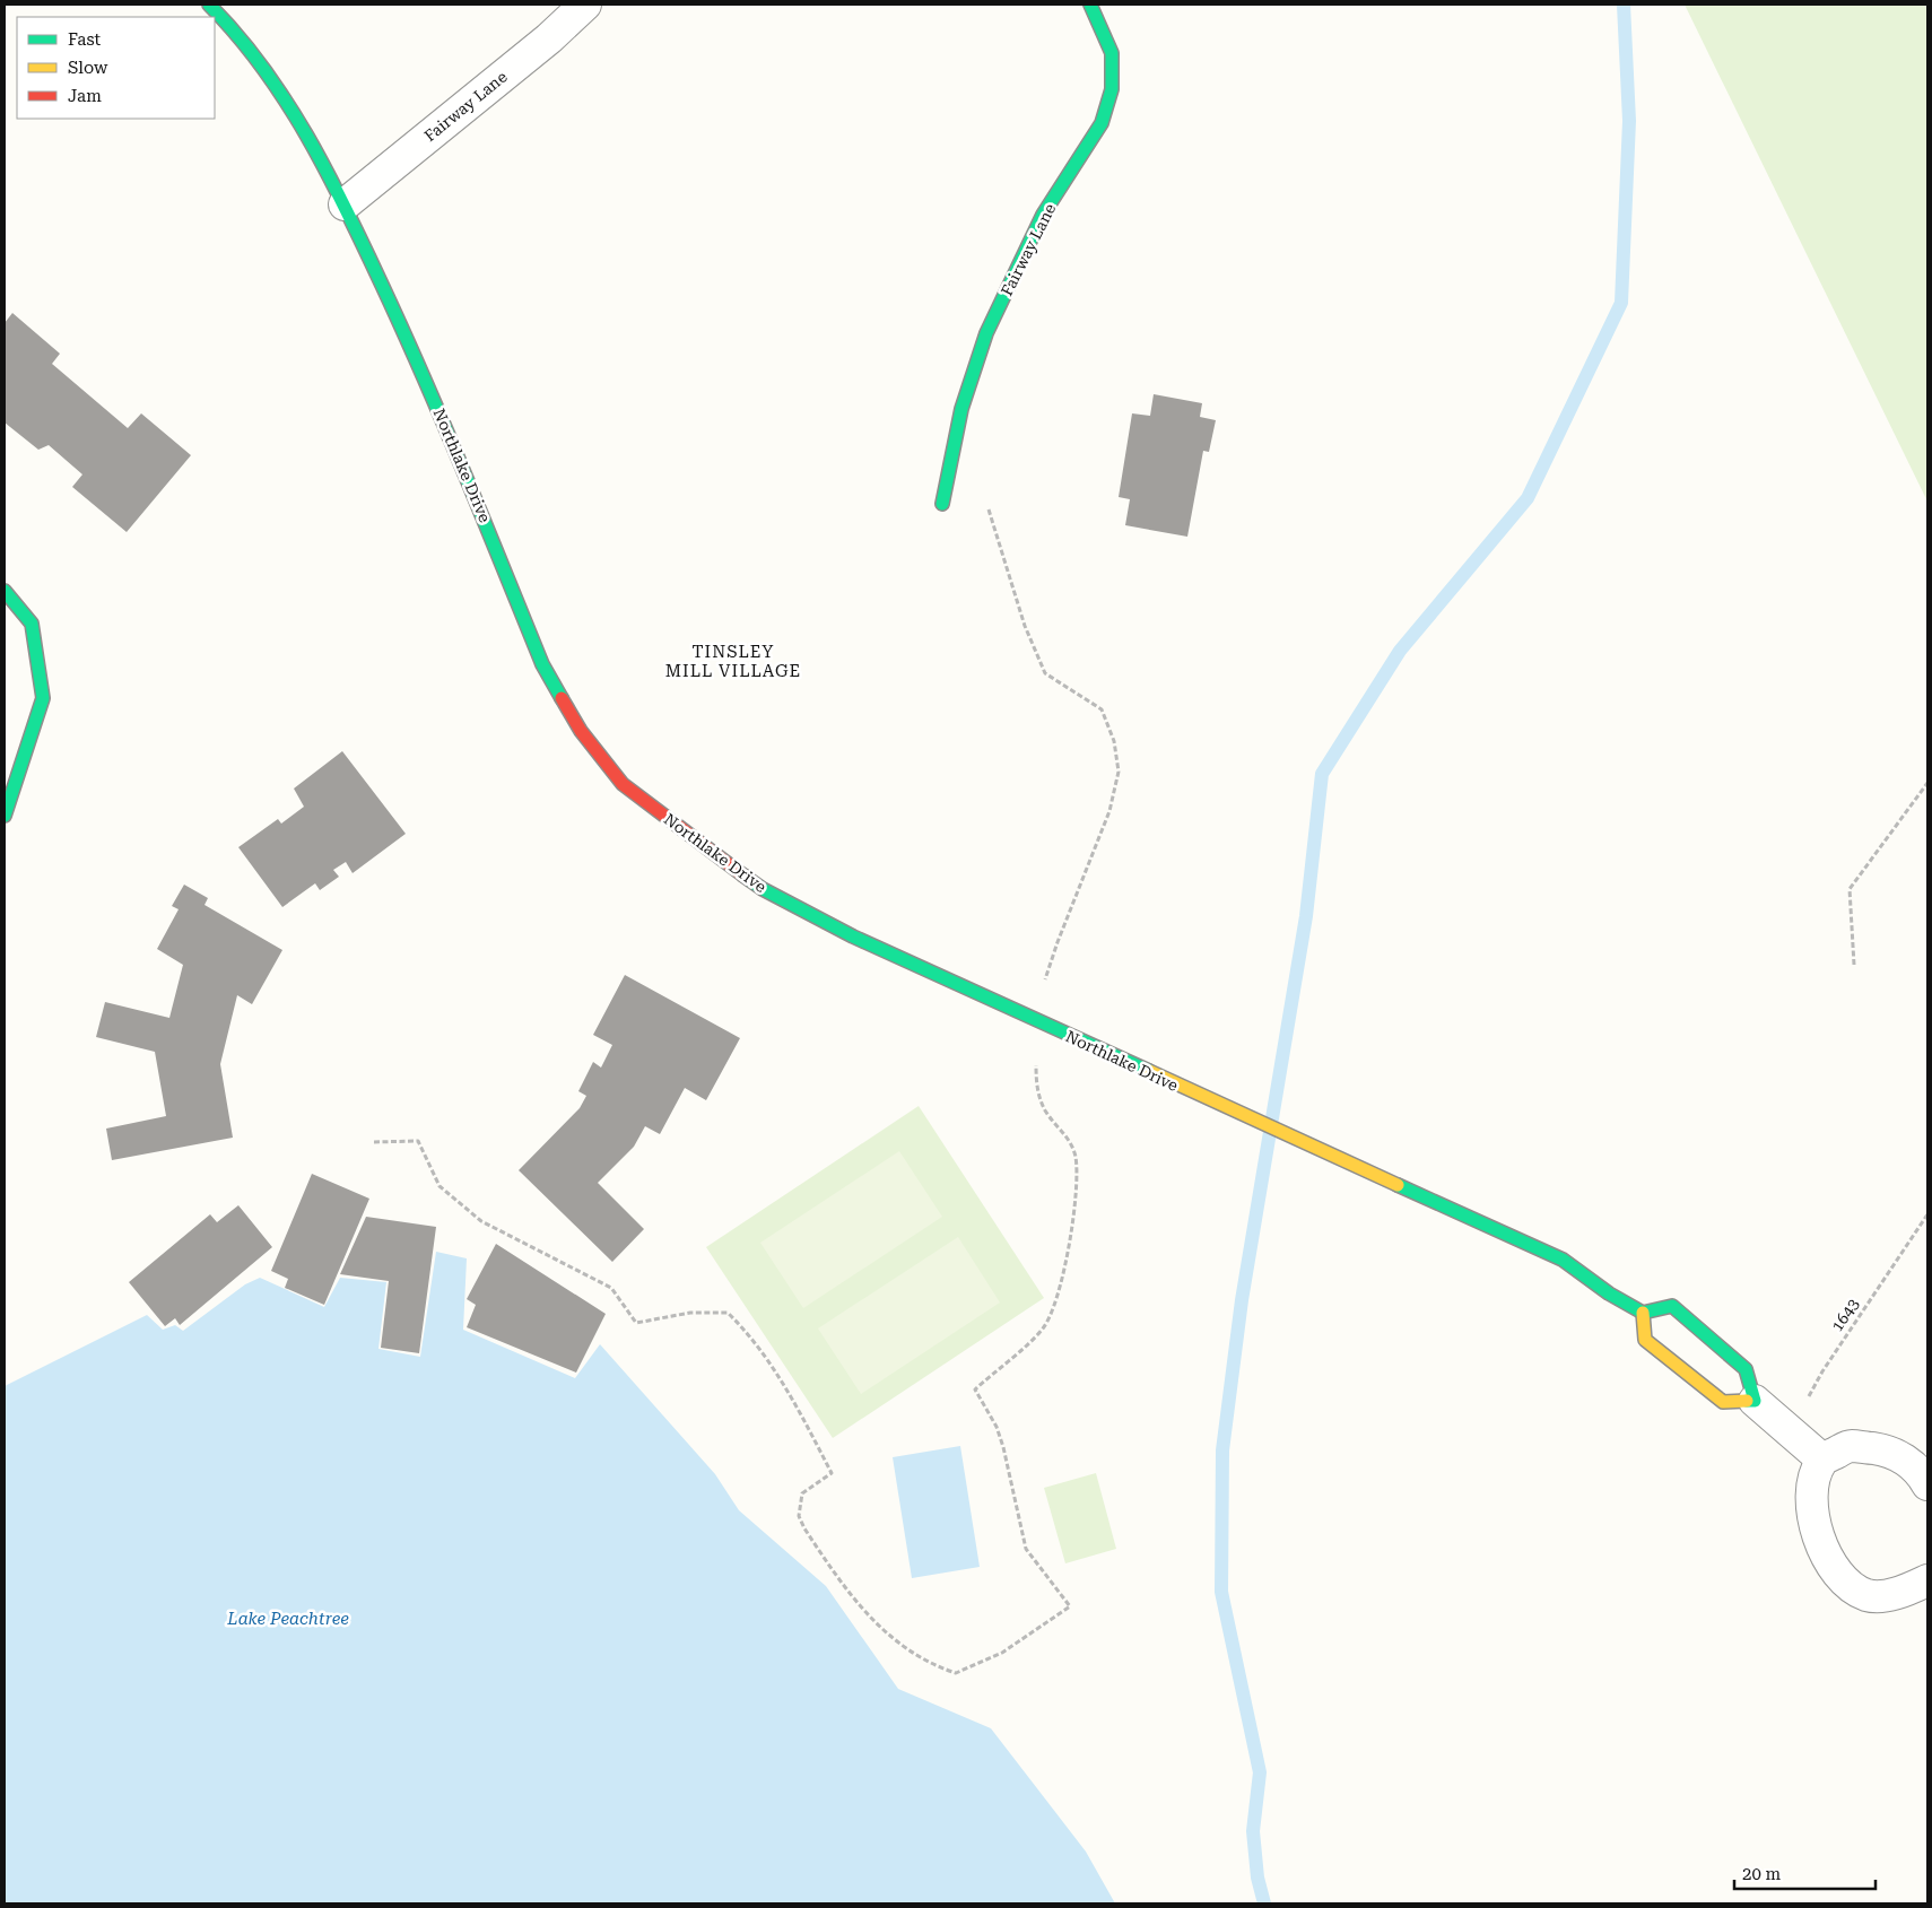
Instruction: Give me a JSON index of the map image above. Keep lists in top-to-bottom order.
{
  "streets": {
    "street": ["Fairway Lane", "Northlake Drive"],
    "path": ["1643"]
  },
  "crossings": [
    ["Fairway Lane", "Northlake Drive"]
  ],
  "districts": ["TINSLEY MILL VILLAGE"],
  "water": ["Lake Peachtree"],
  "legend": ["Fast", "Slow", "Jam"],
  "scale_bar": "20 m"
}
